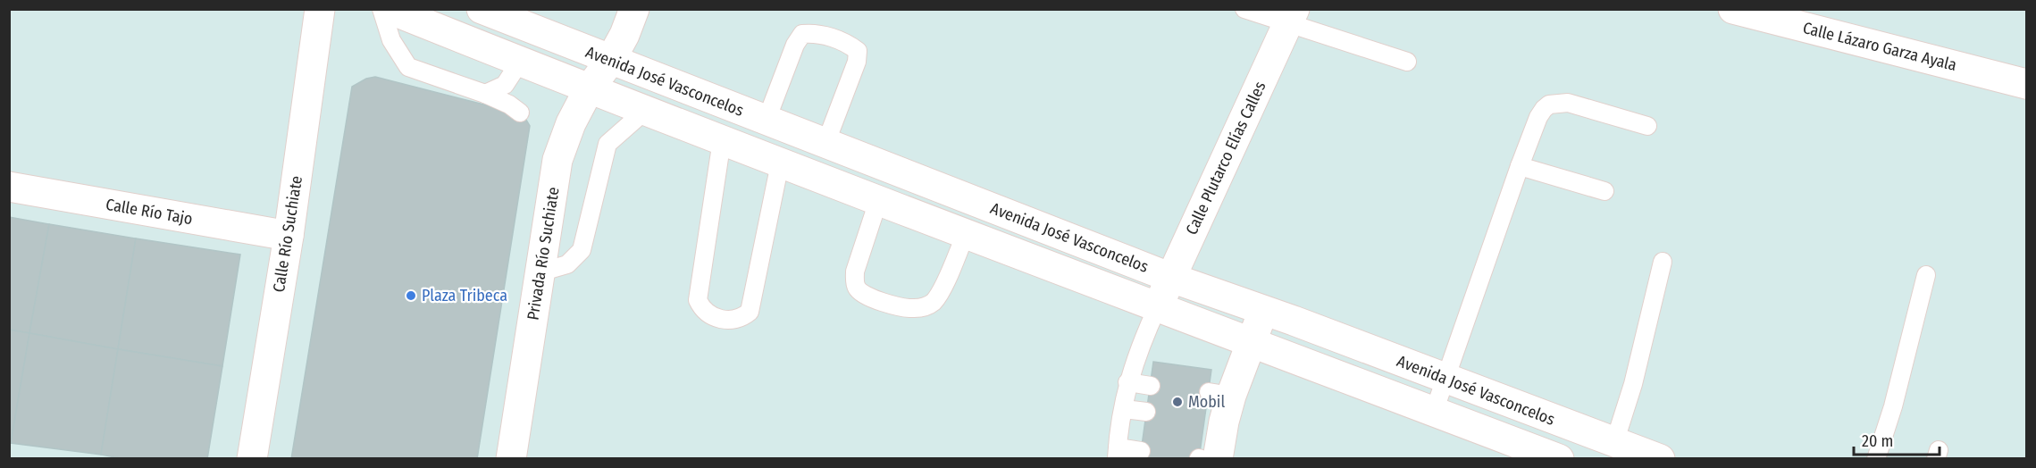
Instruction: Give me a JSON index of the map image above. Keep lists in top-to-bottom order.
{
  "streets": {
    "main road": [
      "Calle Lázaro Garza Ayala",
      "Avenida José Vasconcelos",
      "Calle Plutarco Elías Calles",
      "Calle Río Tajo",
      "Calle Río Suchiate",
      "Privada Río Suchiate"
    ]
  },
  "crossings": [
    ["Avenida José Vasconcelos", "Calle Plutarco Elías Calles"],
    ["Avenida José Vasconcelos", "Privada Río Suchiate"],
    ["Calle Río Tajo", "Calle Río Suchiate"]
  ],
  "places": ["Plaza Tribeca", "Mobil"],
  "scale_bar": "20 m"
}
